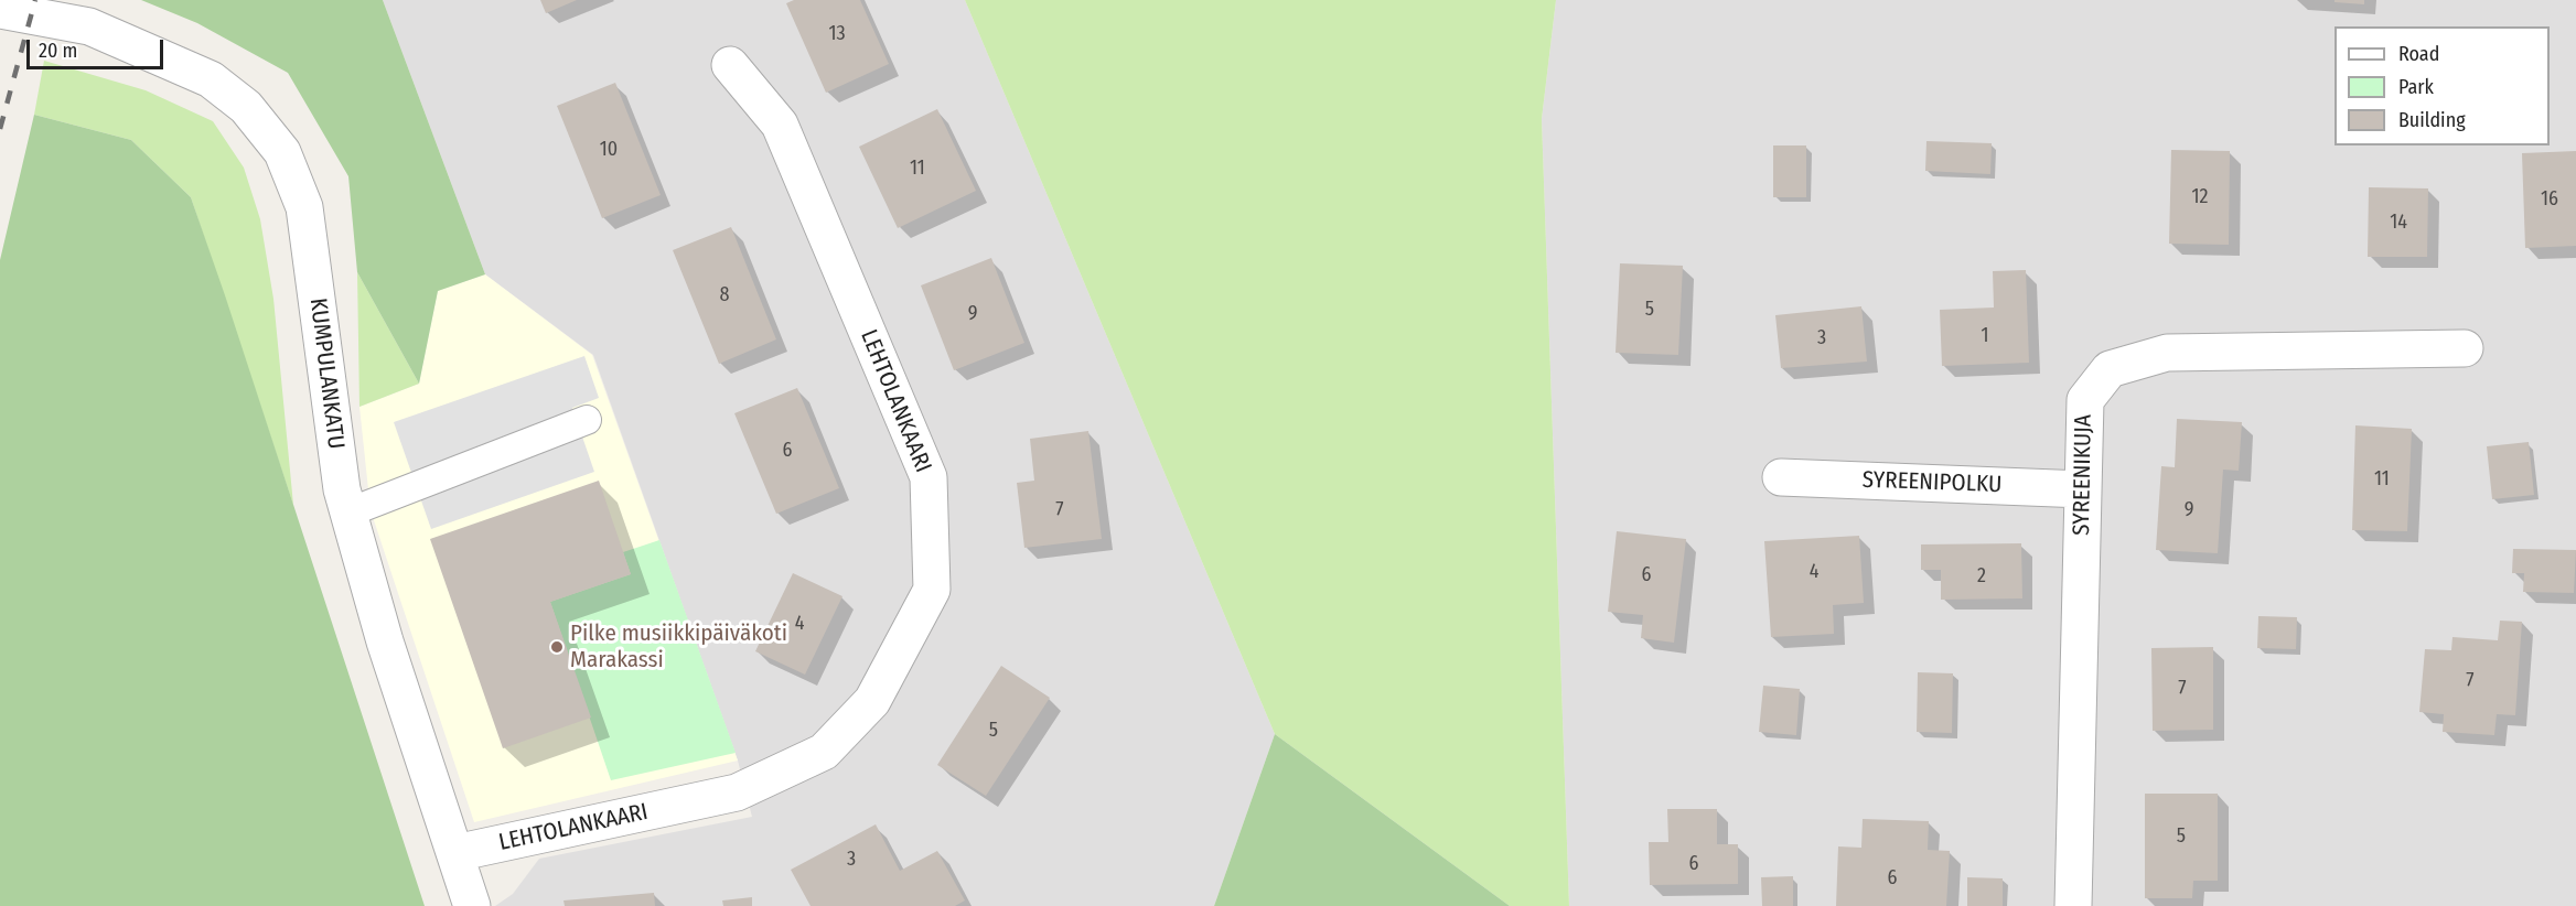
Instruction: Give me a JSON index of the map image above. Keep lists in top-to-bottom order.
{
  "streets": {
    "street": [
      "KUMPULANKATU",
      "LEHTOLANKAARI",
      "SYREENIKUJA",
      "SYREENIPOLKU"
    ]
  },
  "crossings": [
    ["KUMPULANKATU", "LEHTOLANKAARI"],
    ["SYREENIKUJA", "SYREENIPOLKU"]
  ],
  "places": ["Pilke musiikkipäiväkoti Marakassi"],
  "house_numbers": [
    "13",
    "10",
    "11",
    "12",
    "16",
    "14",
    "8",
    "5",
    "9",
    "1",
    "3",
    "6",
    "11",
    "7",
    "9",
    "4",
    "6",
    "2",
    "4",
    "7",
    "7",
    "5",
    "5",
    "3",
    "6",
    "6"
  ],
  "legend": ["Road", "Park", "Building"],
  "scale_bar": "20 m"
}
